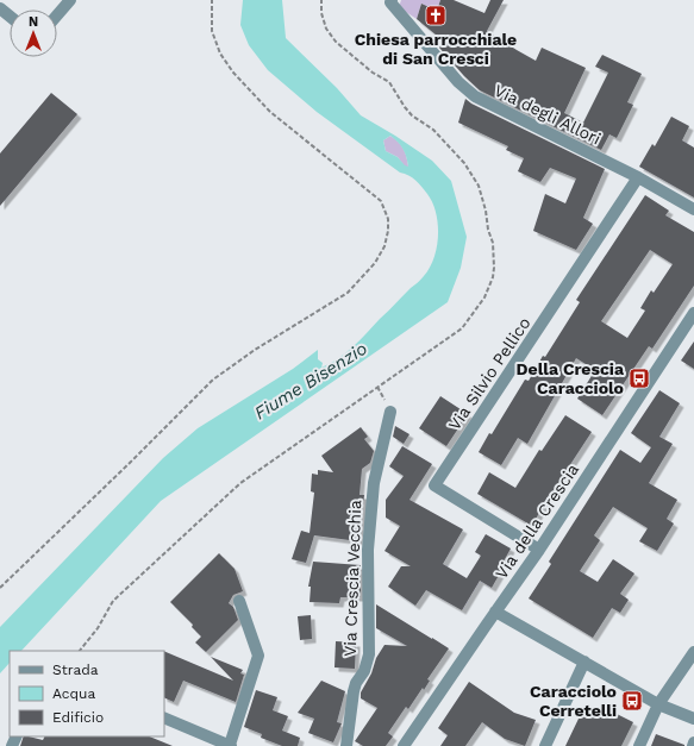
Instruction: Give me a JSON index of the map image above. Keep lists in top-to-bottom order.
{
  "streets": {
    "street": [
      "Via degli Allori",
      "Via Silvio Pellico",
      "Via della Crescia",
      "Via Crescia Vecchia"
    ]
  },
  "crossings": [
    ["Via degli Allori", "Via Silvio Pellico"],
    ["Via Silvio Pellico", "Via della Crescia"]
  ],
  "water": ["Fiume Bisenzio"],
  "places": {
    "church": ["Chiesa parrocchiale di San Cresci"],
    "bus stop": ["Della Crescia Caracciolo", "Caracciolo Cerretelli"]
  },
  "legend": ["Strada", "Acqua", "Edificio"],
  "north": "top"
}
